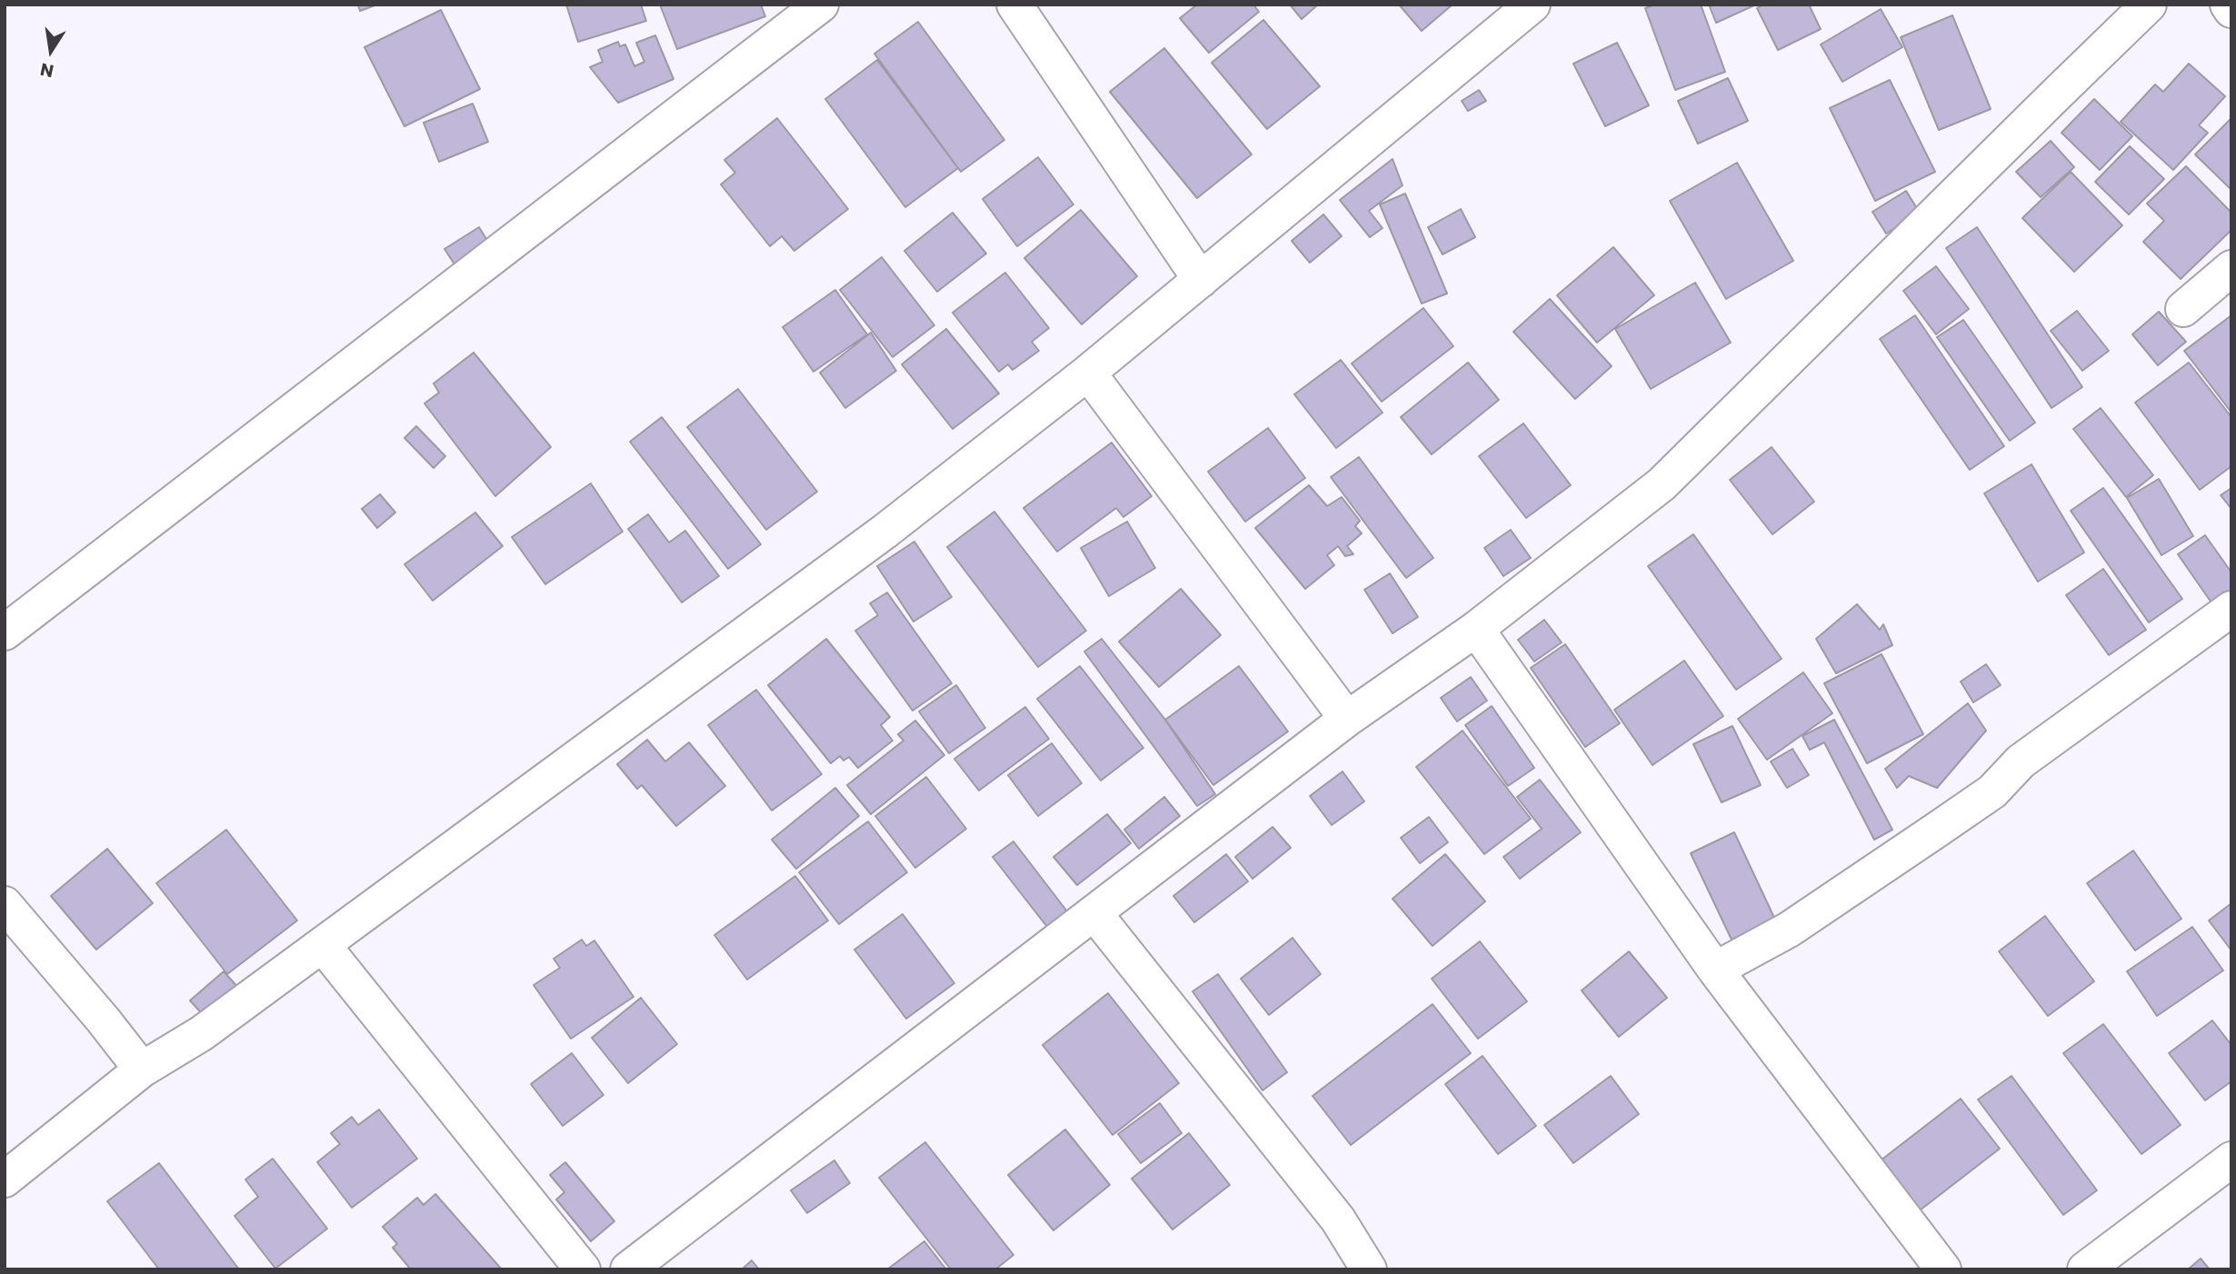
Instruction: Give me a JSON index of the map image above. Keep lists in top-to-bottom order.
{
  "north": "bottom"
}
